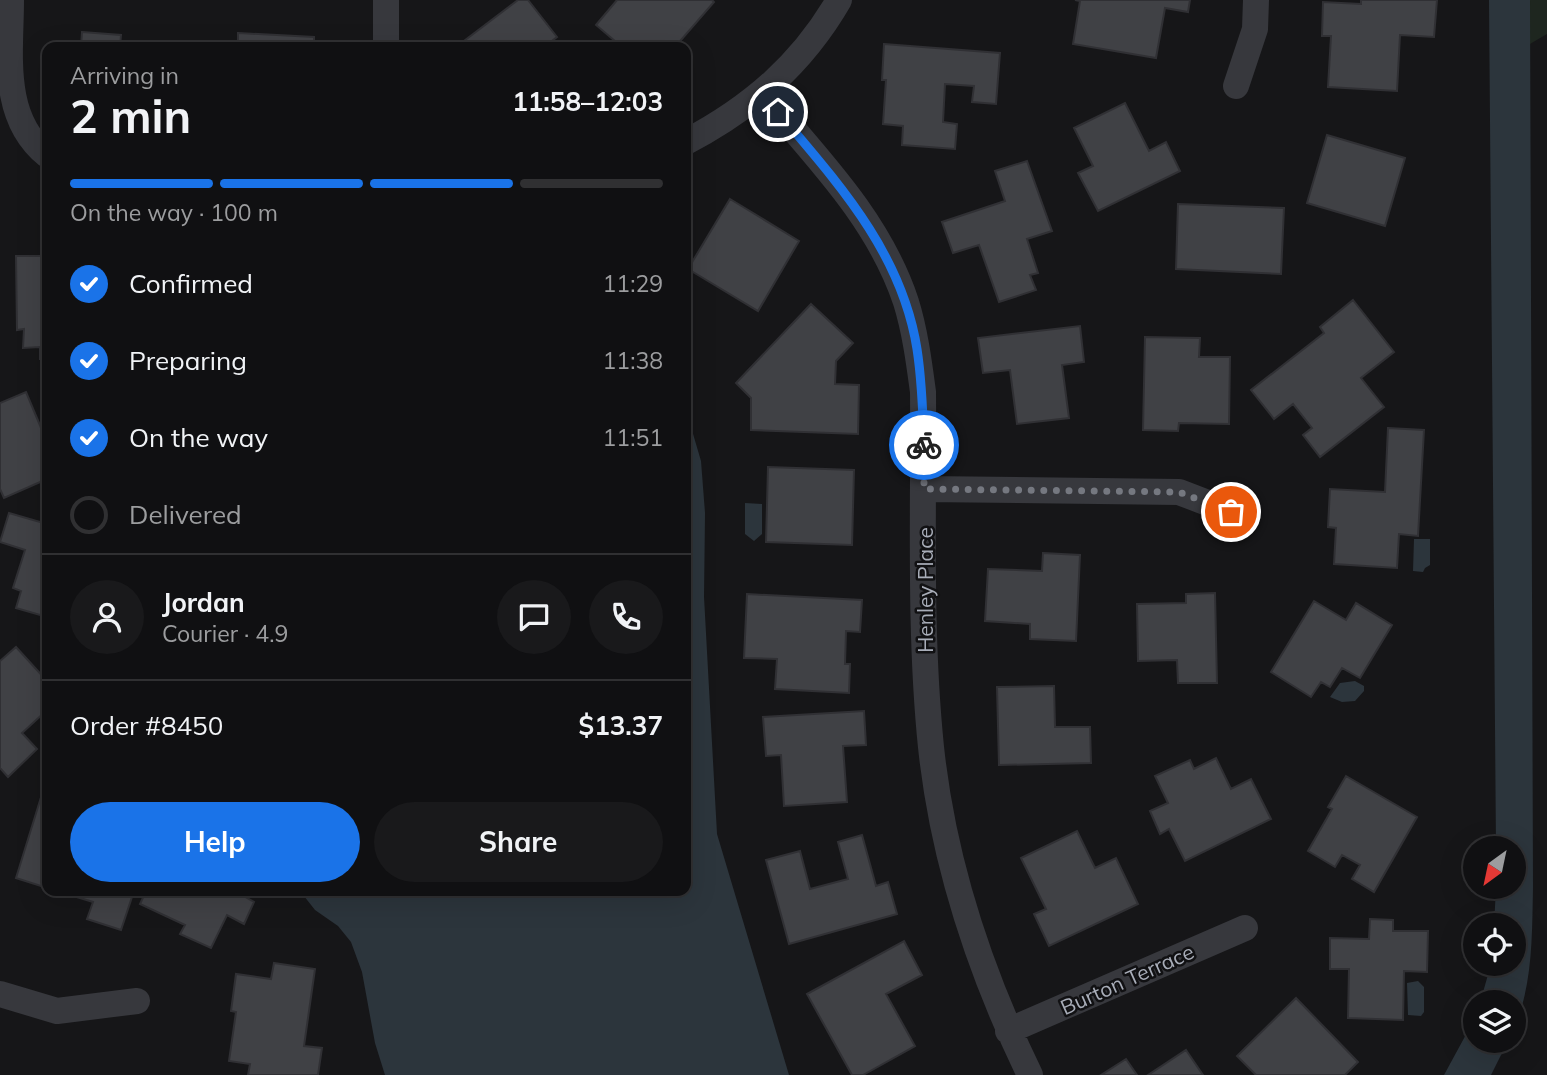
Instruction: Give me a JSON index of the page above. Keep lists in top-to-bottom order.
{
  "streets": {
    "street": ["Henley Place", "Burton Terrace"]
  },
  "crossings": [
    ["Henley Place", "Burton Terrace"]
  ],
  "north": "bottom left",
  "page": {
    "heading": ["2 min", "Arriving in", "11:58–12:03"],
    "panel": [
      "Jordan",
      "Courier · 4.9",
      "Order #8450",
      "$13.37"
    ],
    "bar": "On the way · 100 m",
    "list": [
      ["Confirmed", "11:29"],
      ["Preparing", "11:38"],
      ["On the way", "11:51"],
      "Delivered"
    ],
    "buttons": ["Help", "Share"]
  }
}
